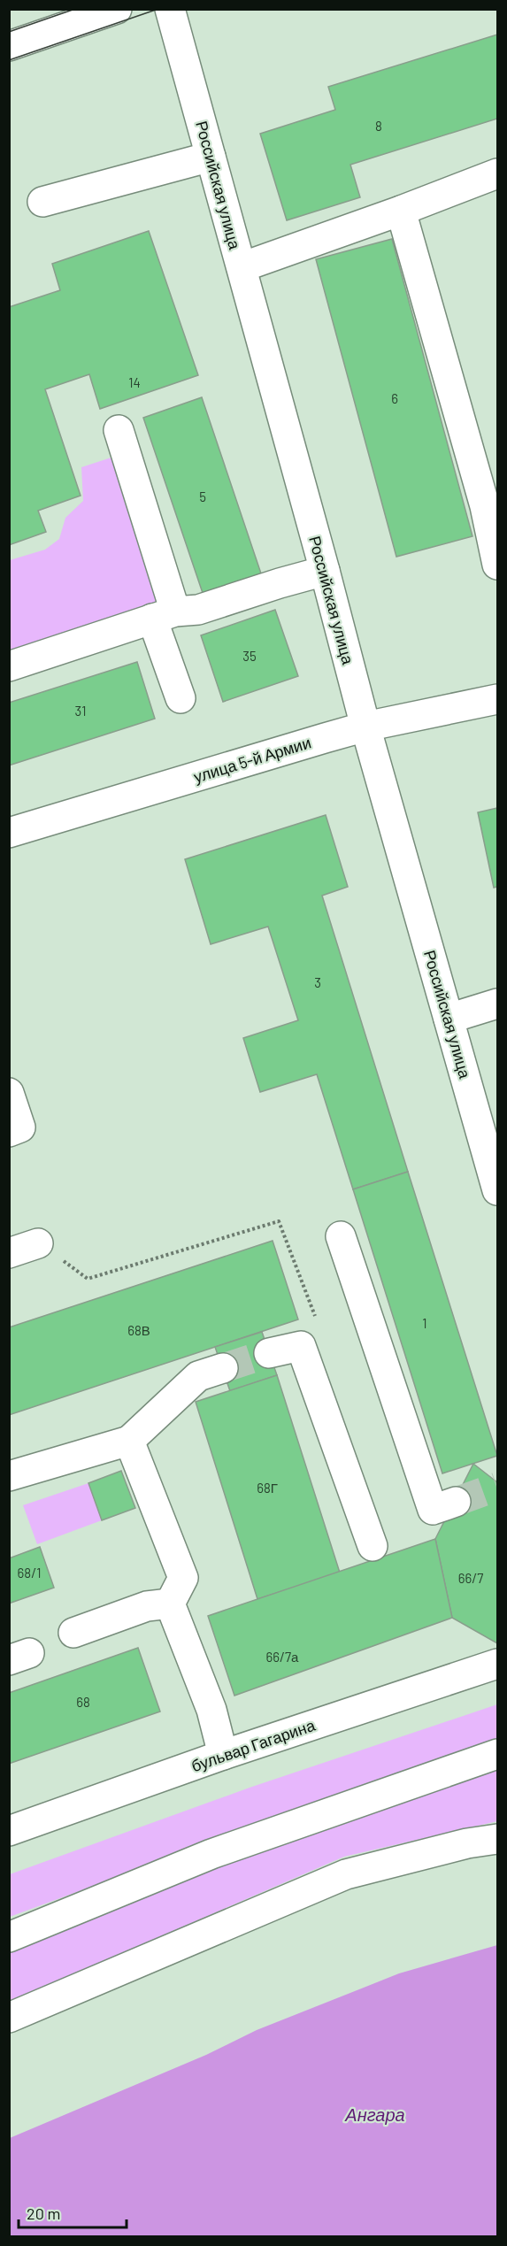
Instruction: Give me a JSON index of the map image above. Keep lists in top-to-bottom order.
{
  "streets": {
    "street": ["Российская улица", "улица 5-й Армии", "бульвар Гагарина"]
  },
  "crossings": [
    ["Российская улица", "улица 5-й Армии"]
  ],
  "water": ["Ангара"],
  "house_numbers": [
    "8",
    "14",
    "6",
    "5",
    "35",
    "31",
    "3",
    "1",
    "68В",
    "68Г",
    "68/1",
    "66/7",
    "66/7а",
    "68"
  ],
  "scale_bar": "20 m"
}
